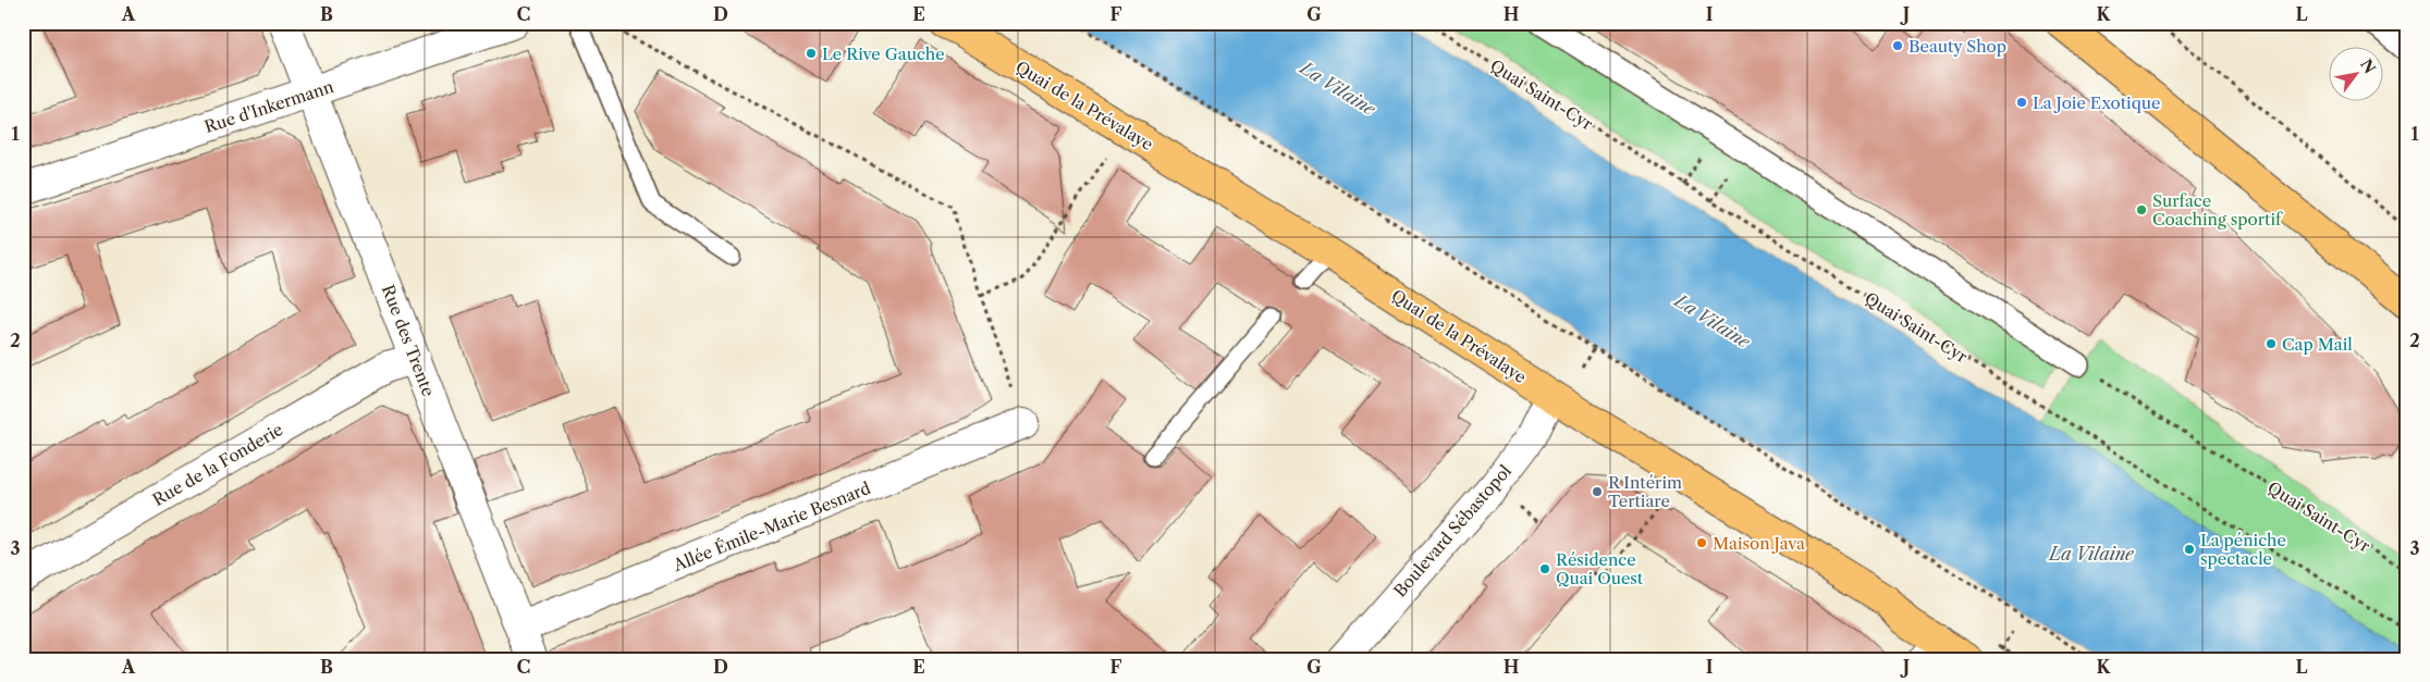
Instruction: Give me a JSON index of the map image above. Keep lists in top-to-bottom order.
{
  "streets": {
    "main road": ["Quai de la Prévalaye"],
    "street": [
      "Rue d'Inkermann",
      "Rue des Trente",
      "Rue de la Fonderie",
      "Allée Émile-Marie Besnard",
      "Boulevard Sébastopol"
    ],
    "path": ["Quai Saint-Cyr"]
  },
  "crossings": [
    ["Quai de la Prévalaye", "Boulevard Sébastopol"],
    ["Rue d'Inkermann", "Rue des Trente"],
    ["Rue des Trente", "Rue de la Fonderie"],
    ["Rue des Trente", "Allée Émile-Marie Besnard"]
  ],
  "water": ["La Vilaine"],
  "places": [
    "Beauty Shop",
    "Le Rive Gauche",
    "La Joie Exotique",
    "Surface Coaching sportif",
    "Cap Mail",
    "R Intérim Tertiare",
    "Maison Java",
    "La péniche spectacle",
    "Résidence Quai Ouest"
  ],
  "north": "top right",
  "grid": {
    "columns": [
      "A",
      "B",
      "C",
      "D",
      "E",
      "F",
      "G",
      "H",
      "I",
      "J",
      "K",
      "L"
    ],
    "rows": ["1", "2", "3"]
  }
}
